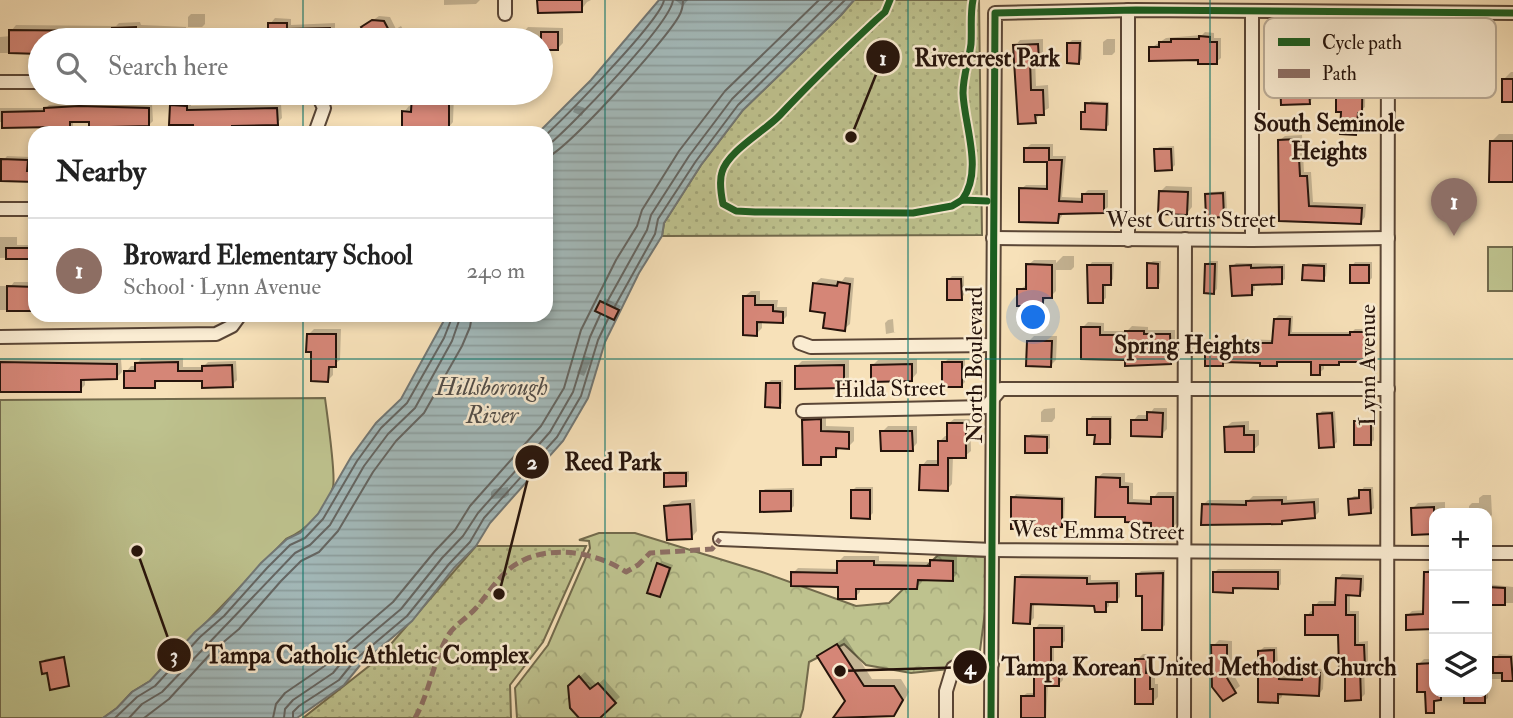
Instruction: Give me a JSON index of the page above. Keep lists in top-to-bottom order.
{
  "streets": {
    "street": [
      "West Curtis Street",
      "North Boulevard",
      "Lynn Avenue",
      "Hilda Street",
      "West Emma Street"
    ]
  },
  "crossings": [
    ["West Curtis Street", "North Boulevard"],
    ["West Curtis Street", "Lynn Avenue"],
    ["North Boulevard", "Hilda Street"],
    ["North Boulevard", "West Emma Street"],
    ["Lynn Avenue", "Hilda Street"],
    ["Lynn Avenue", "West Emma Street"]
  ],
  "districts": ["South Seminole Heights", "Spring Heights"],
  "water": ["Hillsborough River"],
  "places": [
    "Rivercrest Park",
    "Tampa Catholic Athletic Complex",
    "Reed Park",
    "Tampa Korean United Methodist Church"
  ],
  "legend": ["Cycle path", "Path"],
  "page": {
    "search": "Search here",
    "heading": "Nearby",
    "pins": "1",
    "list": [
      {
        "mark": "1",
        "name": "Broward Elementary School",
        "note": "School · Lynn Avenue",
        "value": "240 m"
      }
    ],
    "map_buttons": ["+", "−"]
  }
}
